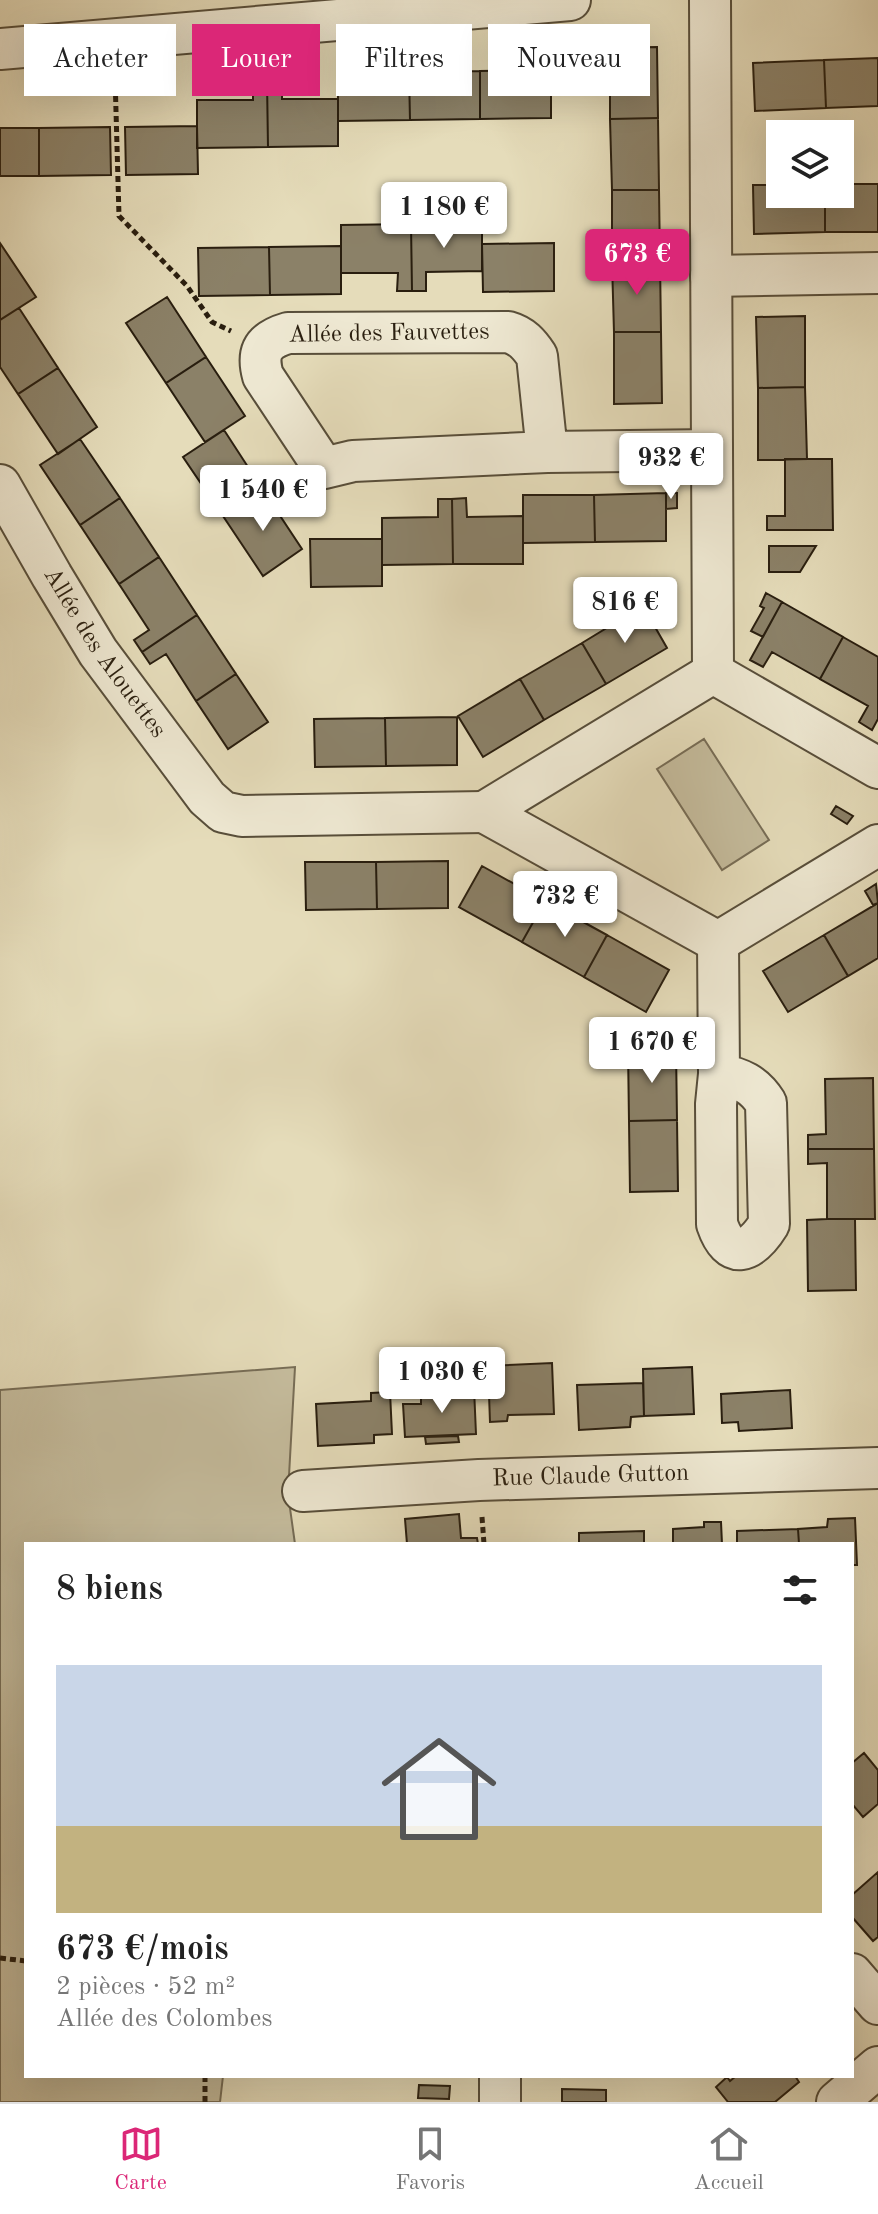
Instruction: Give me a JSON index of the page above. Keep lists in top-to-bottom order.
{
  "streets": {
    "street": ["Allée des Fauvettes", "Allée des Alouettes", "Rue Claude Gutton"]
  },
  "page": {
    "chip": [
      "Acheter",
      "Louer",
      "Filtres",
      "Nouveau"
    ],
    "price": [
      "1 180 €",
      "673 €",
      "932 €",
      "1 540 €",
      "816 €",
      "732 €",
      "1 670 €",
      "1 030 €"
    ],
    "heading": "8 biens",
    "list": [
      {
        "name": "673 €/mois",
        "note": "2 pièces · 52 m² · Allée des Colombes"
      }
    ],
    "tabs": ["Carte", "Favoris", "Accueil"]
  }
}
